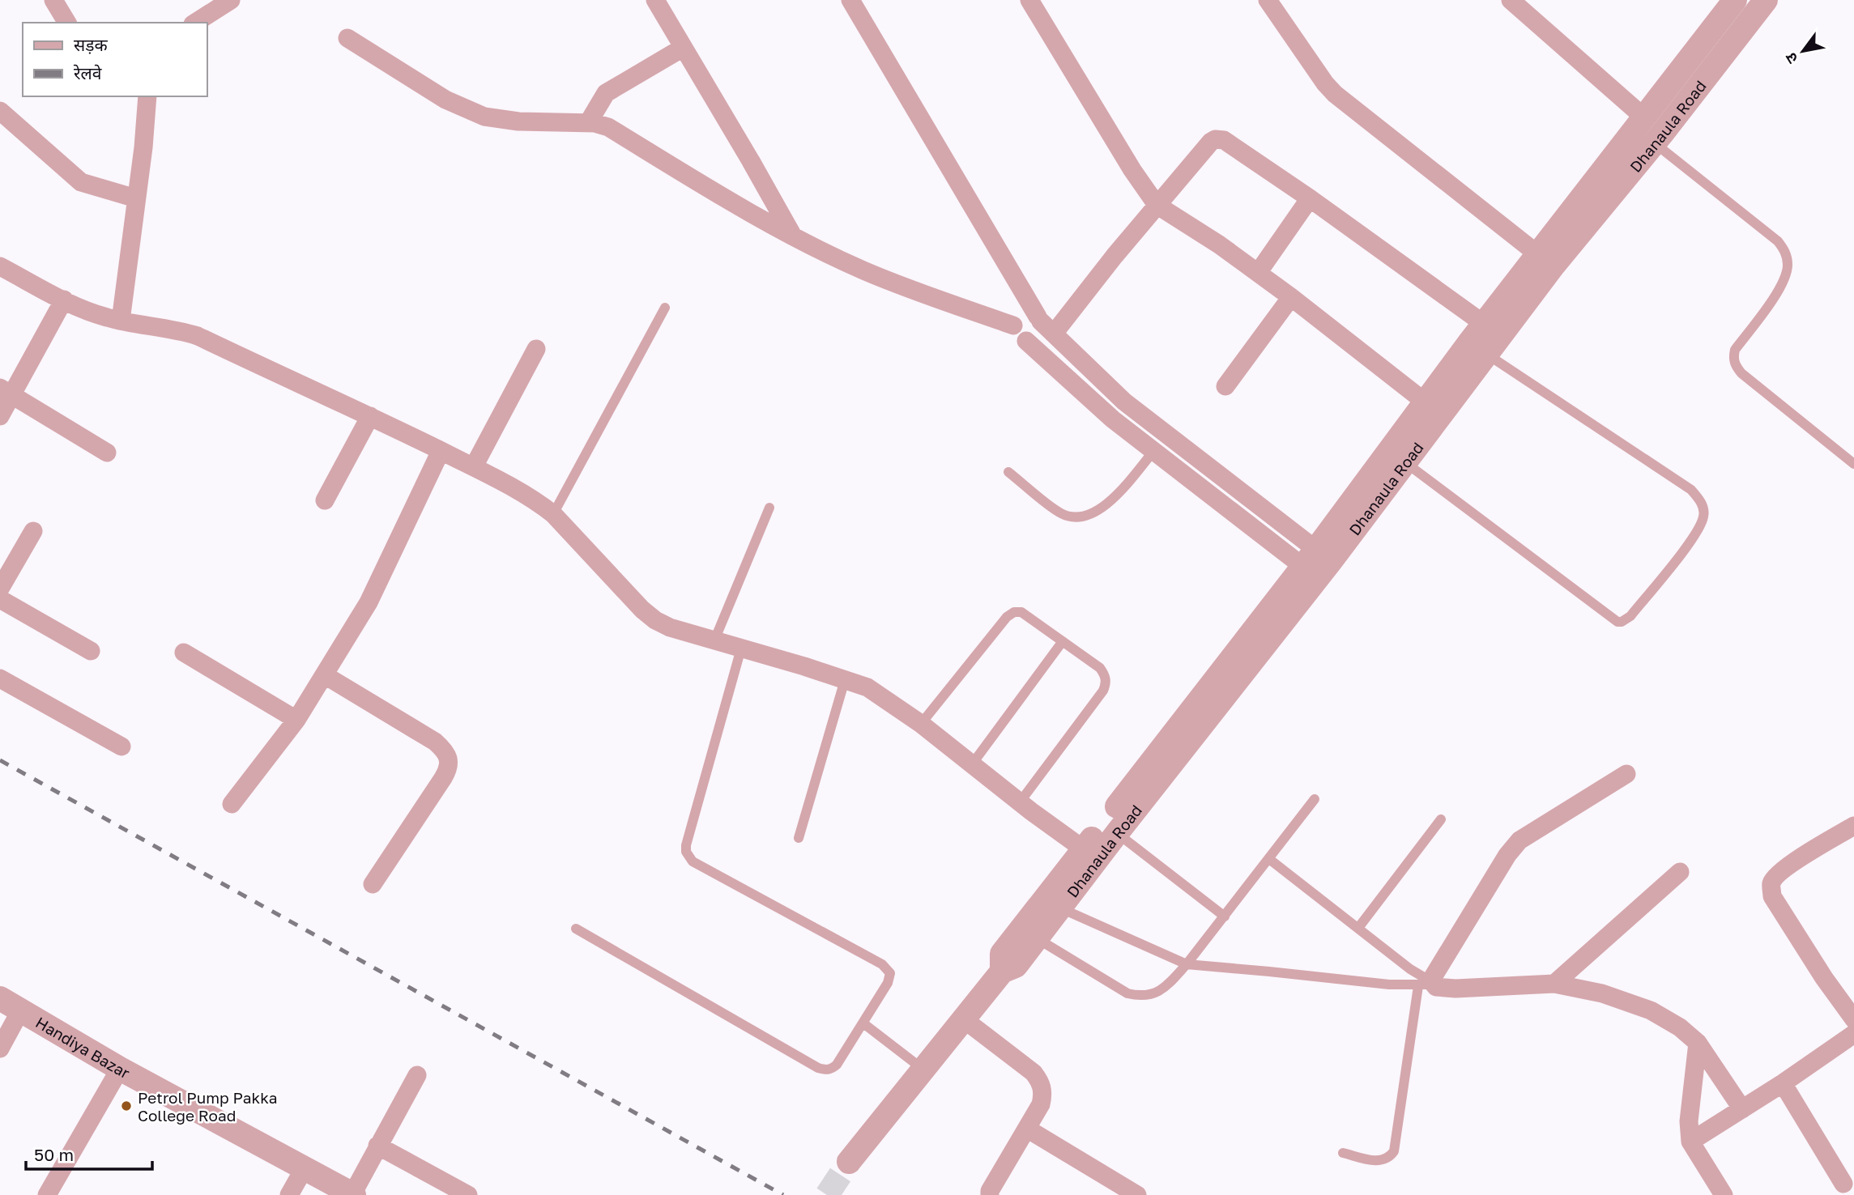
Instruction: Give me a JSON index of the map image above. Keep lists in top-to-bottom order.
{
  "streets": {
    "street": ["Dhanaula Road", "Handiya Bazar"]
  },
  "places": ["Petrol Pump Pakka College Road"],
  "legend": ["सड़क", "रेलवे"],
  "scale_bar": "50 m",
  "north": "bottom left"
}
